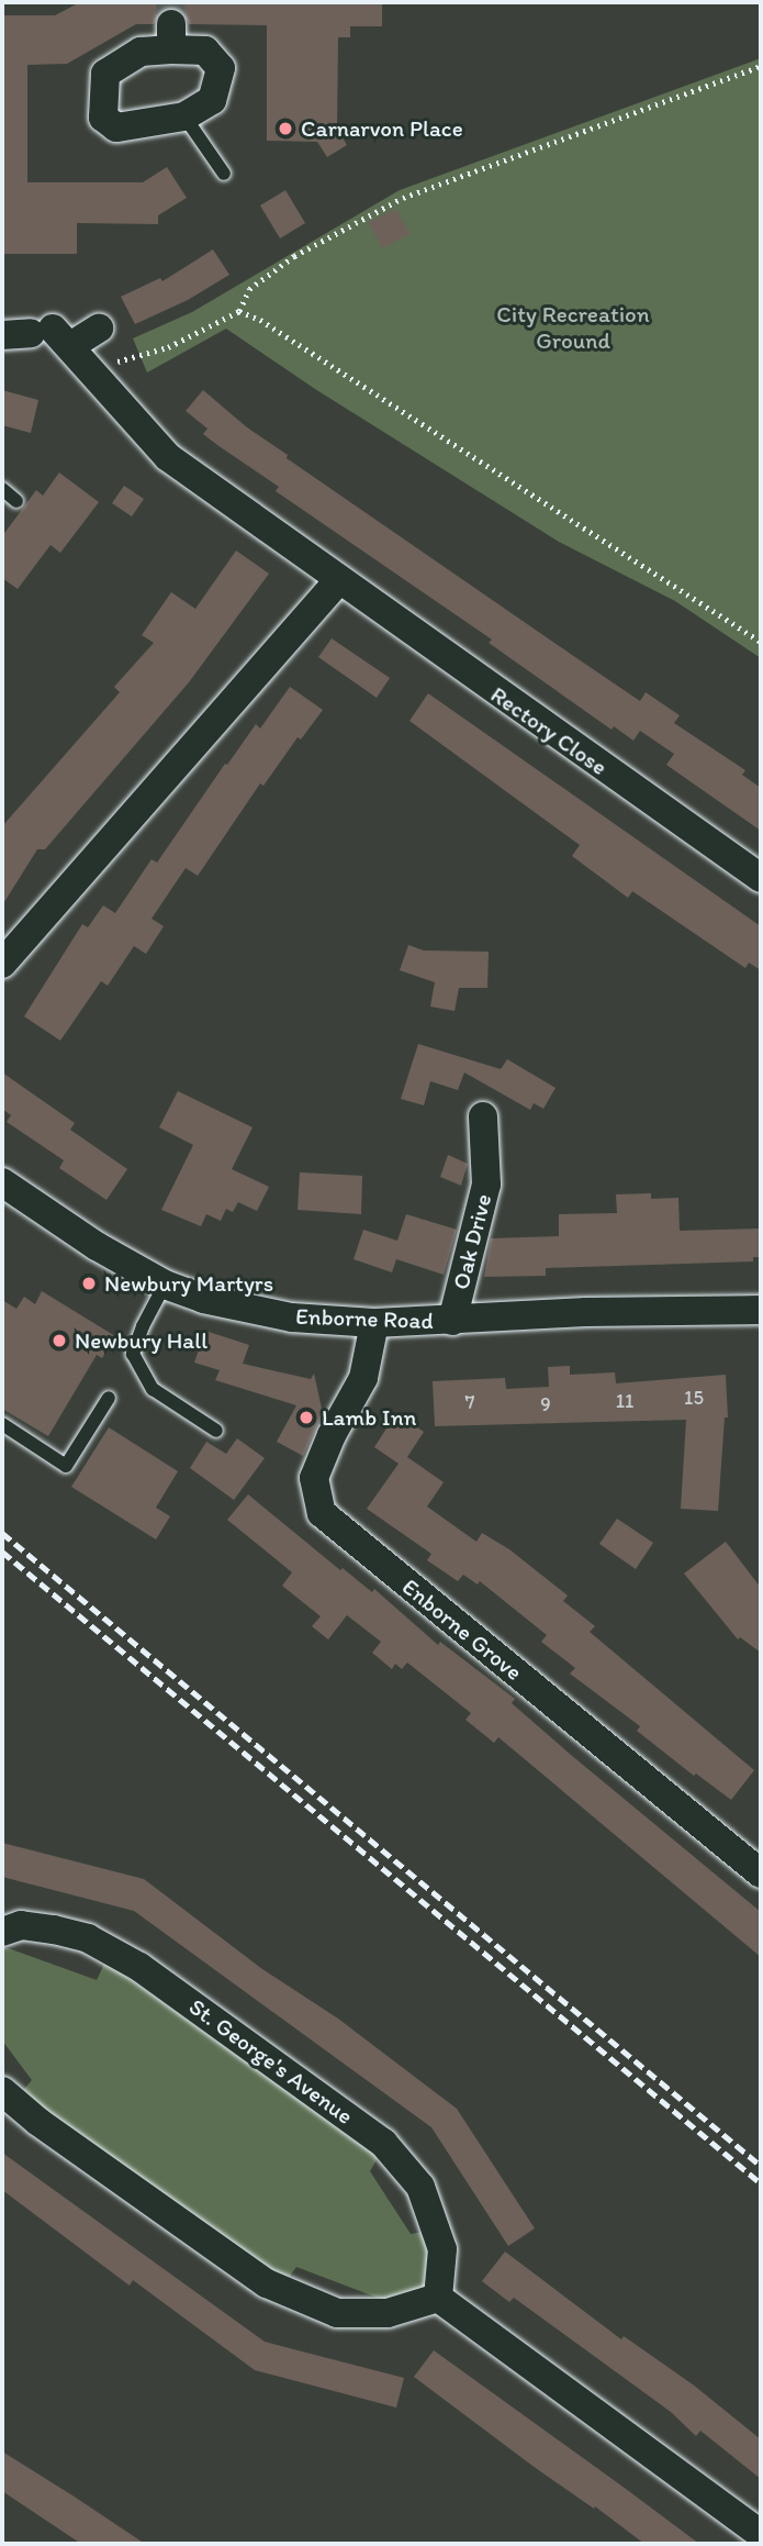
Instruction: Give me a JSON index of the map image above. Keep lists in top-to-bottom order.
{
  "streets": {
    "street": [
      "Rectory Close",
      "Oak Drive",
      "Enborne Road",
      "Enborne Grove",
      "St. George's Avenue"
    ]
  },
  "crossings": [
    ["Oak Drive", "Enborne Road"],
    ["Enborne Road", "Enborne Grove"]
  ],
  "parks": ["City Recreation Ground"],
  "places": [
    "Carnarvon Place",
    "Newbury Martyrs",
    "Newbury Hall",
    "Lamb Inn"
  ],
  "house_numbers": [
    "15",
    "11",
    "7",
    "9"
  ]
}
